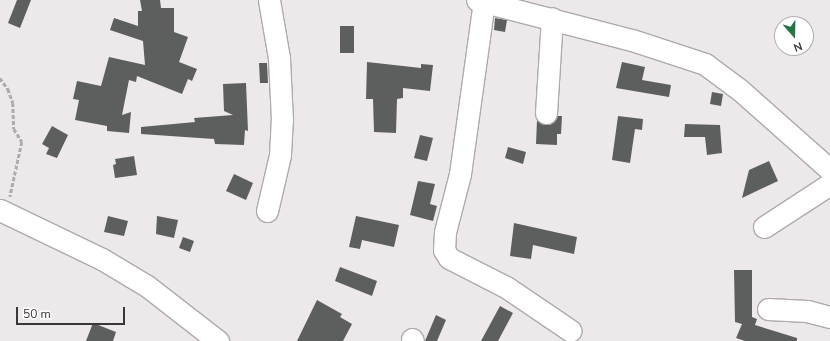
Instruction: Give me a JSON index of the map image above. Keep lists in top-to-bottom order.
{
  "scale_bar": "50 m",
  "north": "bottom"
}
